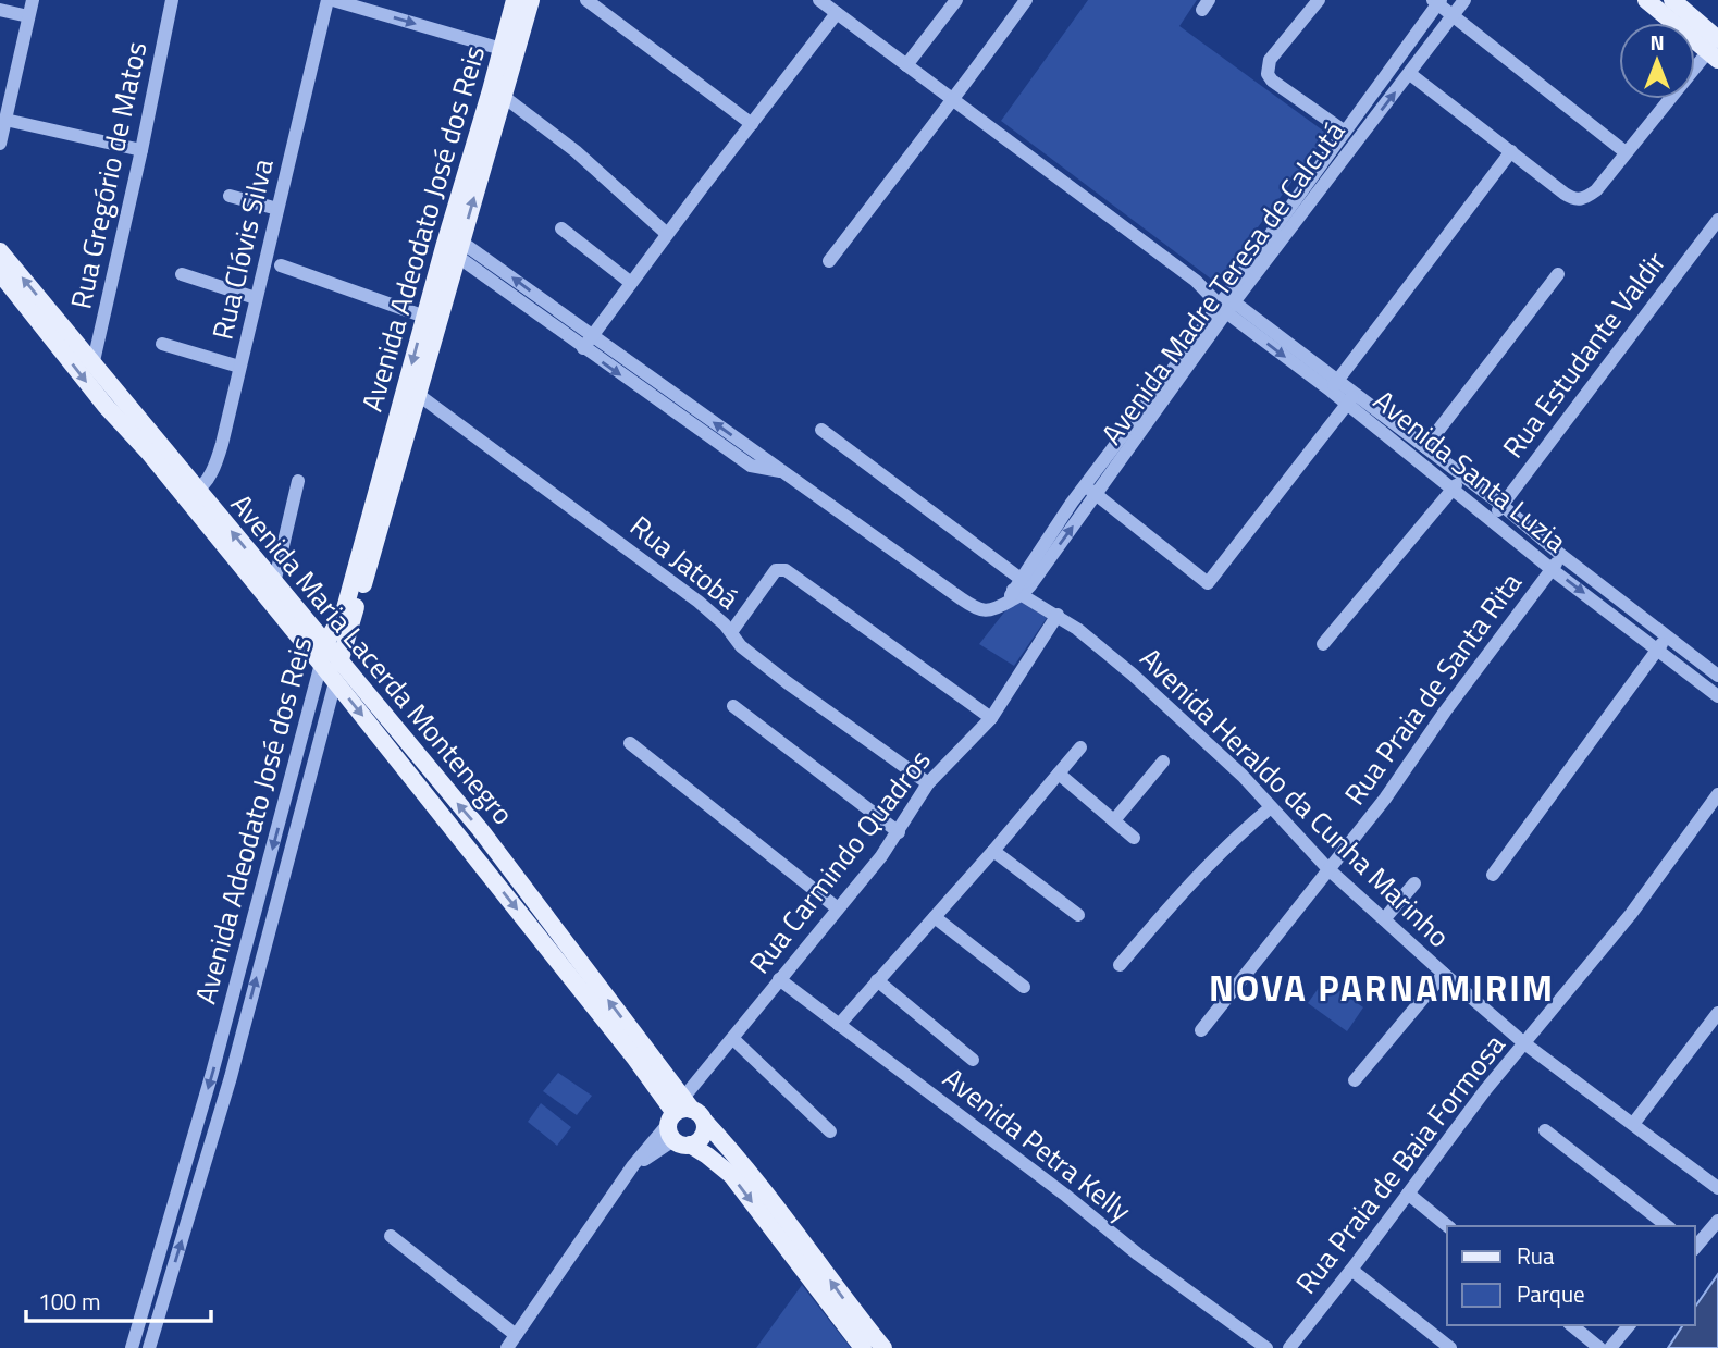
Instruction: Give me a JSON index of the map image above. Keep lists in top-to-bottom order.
{
  "streets": {
    "main road": ["Avenida Adeodato José dos Reis", "Avenida Maria Lacerda Montenegro"],
    "street": [
      "Rua Gregório de Matos",
      "Rua Clóvis Silva",
      "Avenida Madre Teresa de Calcutá",
      "Rua Estudante Valdir",
      "Avenida Santa Luzia",
      "Rua Jatobá",
      "Rua Praia de Santa Rita",
      "Avenida Heraldo da Cunha Marinho",
      "Rua Carmindo Quadros",
      "Avenida Petra Kelly",
      "Rua Praia de Baia Formosa"
    ]
  },
  "crossings": [
    ["Rua Gregório de Matos", "Avenida Maria Lacerda Montenegro"],
    ["Avenida Adeodato José dos Reis", "Rua Jatobá"],
    ["Avenida Adeodato José dos Reis", "Avenida Maria Lacerda Montenegro"],
    ["Rua Clóvis Silva", "Avenida Maria Lacerda Montenegro"],
    ["Avenida Madre Teresa de Calcutá", "Avenida Santa Luzia"],
    ["Avenida Madre Teresa de Calcutá", "Avenida Heraldo da Cunha Marinho"],
    ["Rua Estudante Valdir", "Avenida Santa Luzia"],
    ["Avenida Santa Luzia", "Rua Praia de Santa Rita"],
    ["Rua Jatobá", "Rua Carmindo Quadros"],
    ["Avenida Maria Lacerda Montenegro", "Rua Carmindo Quadros"],
    ["Rua Praia de Santa Rita", "Avenida Heraldo da Cunha Marinho"],
    ["Avenida Heraldo da Cunha Marinho", "Rua Carmindo Quadros"],
    ["Avenida Heraldo da Cunha Marinho", "Rua Praia de Baia Formosa"],
    ["Rua Carmindo Quadros", "Avenida Petra Kelly"]
  ],
  "districts": ["NOVA PARNAMIRIM"],
  "legend": ["Rua", "Parque"],
  "scale_bar": "100 m",
  "north": "top"
}
